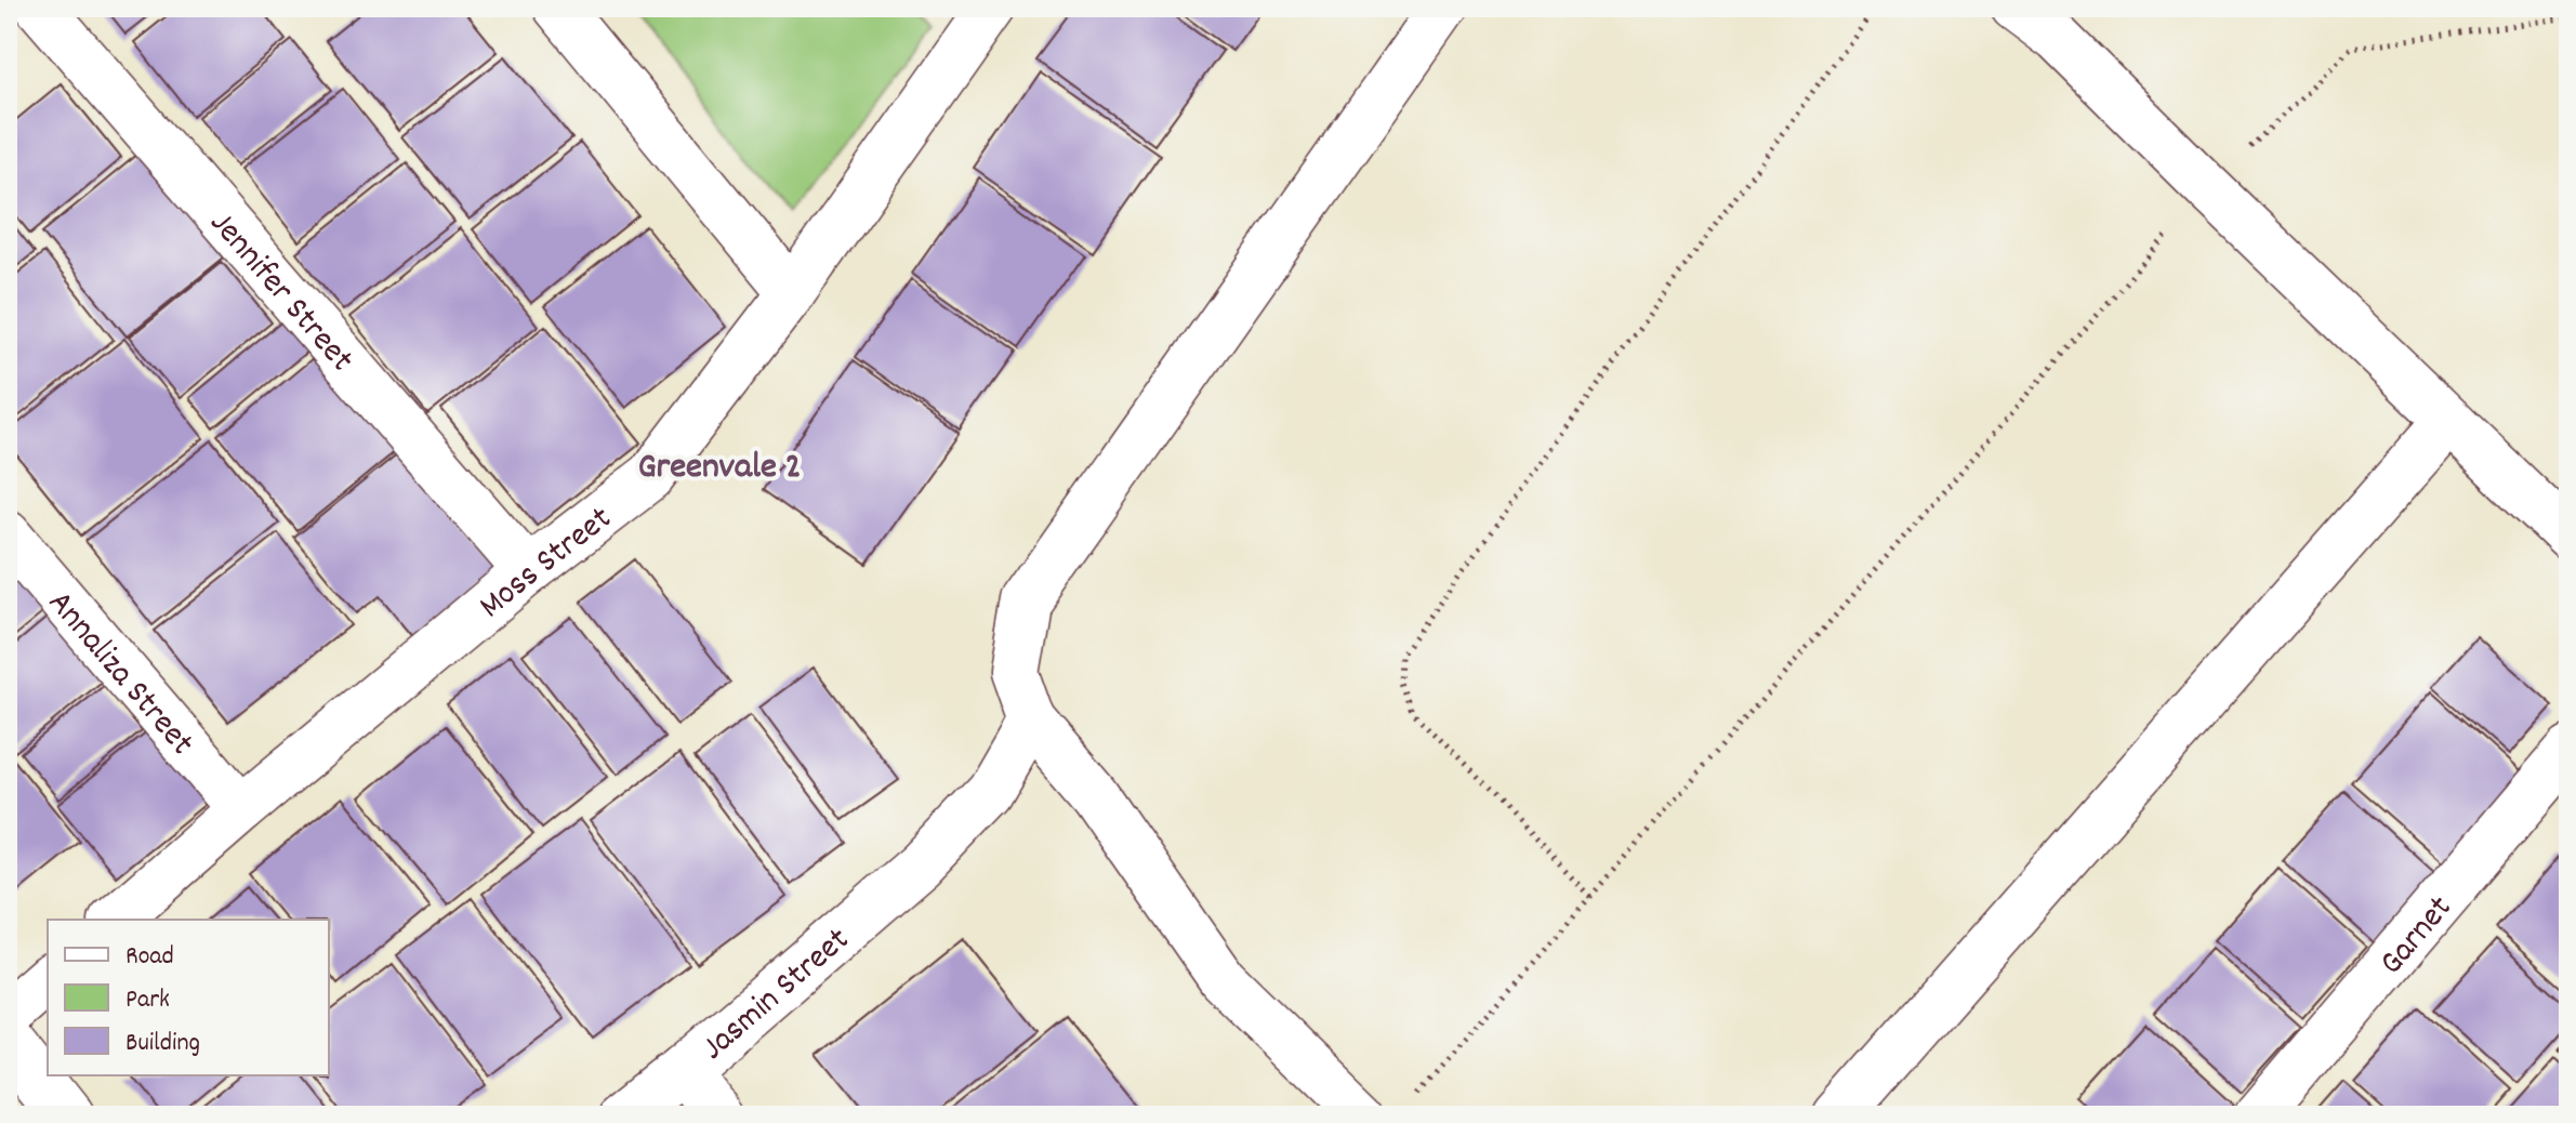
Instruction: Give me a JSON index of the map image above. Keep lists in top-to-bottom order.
{
  "streets": {
    "street": [
      "Jennifer Street",
      "Moss Street",
      "Annaliza Street",
      "Garnet",
      "Jasmin Street"
    ]
  },
  "crossings": [
    ["Jennifer Street", "Moss Street"],
    ["Moss Street", "Annaliza Street"]
  ],
  "districts": ["Greenvale 2"],
  "legend": ["Road", "Park", "Building"]
}
